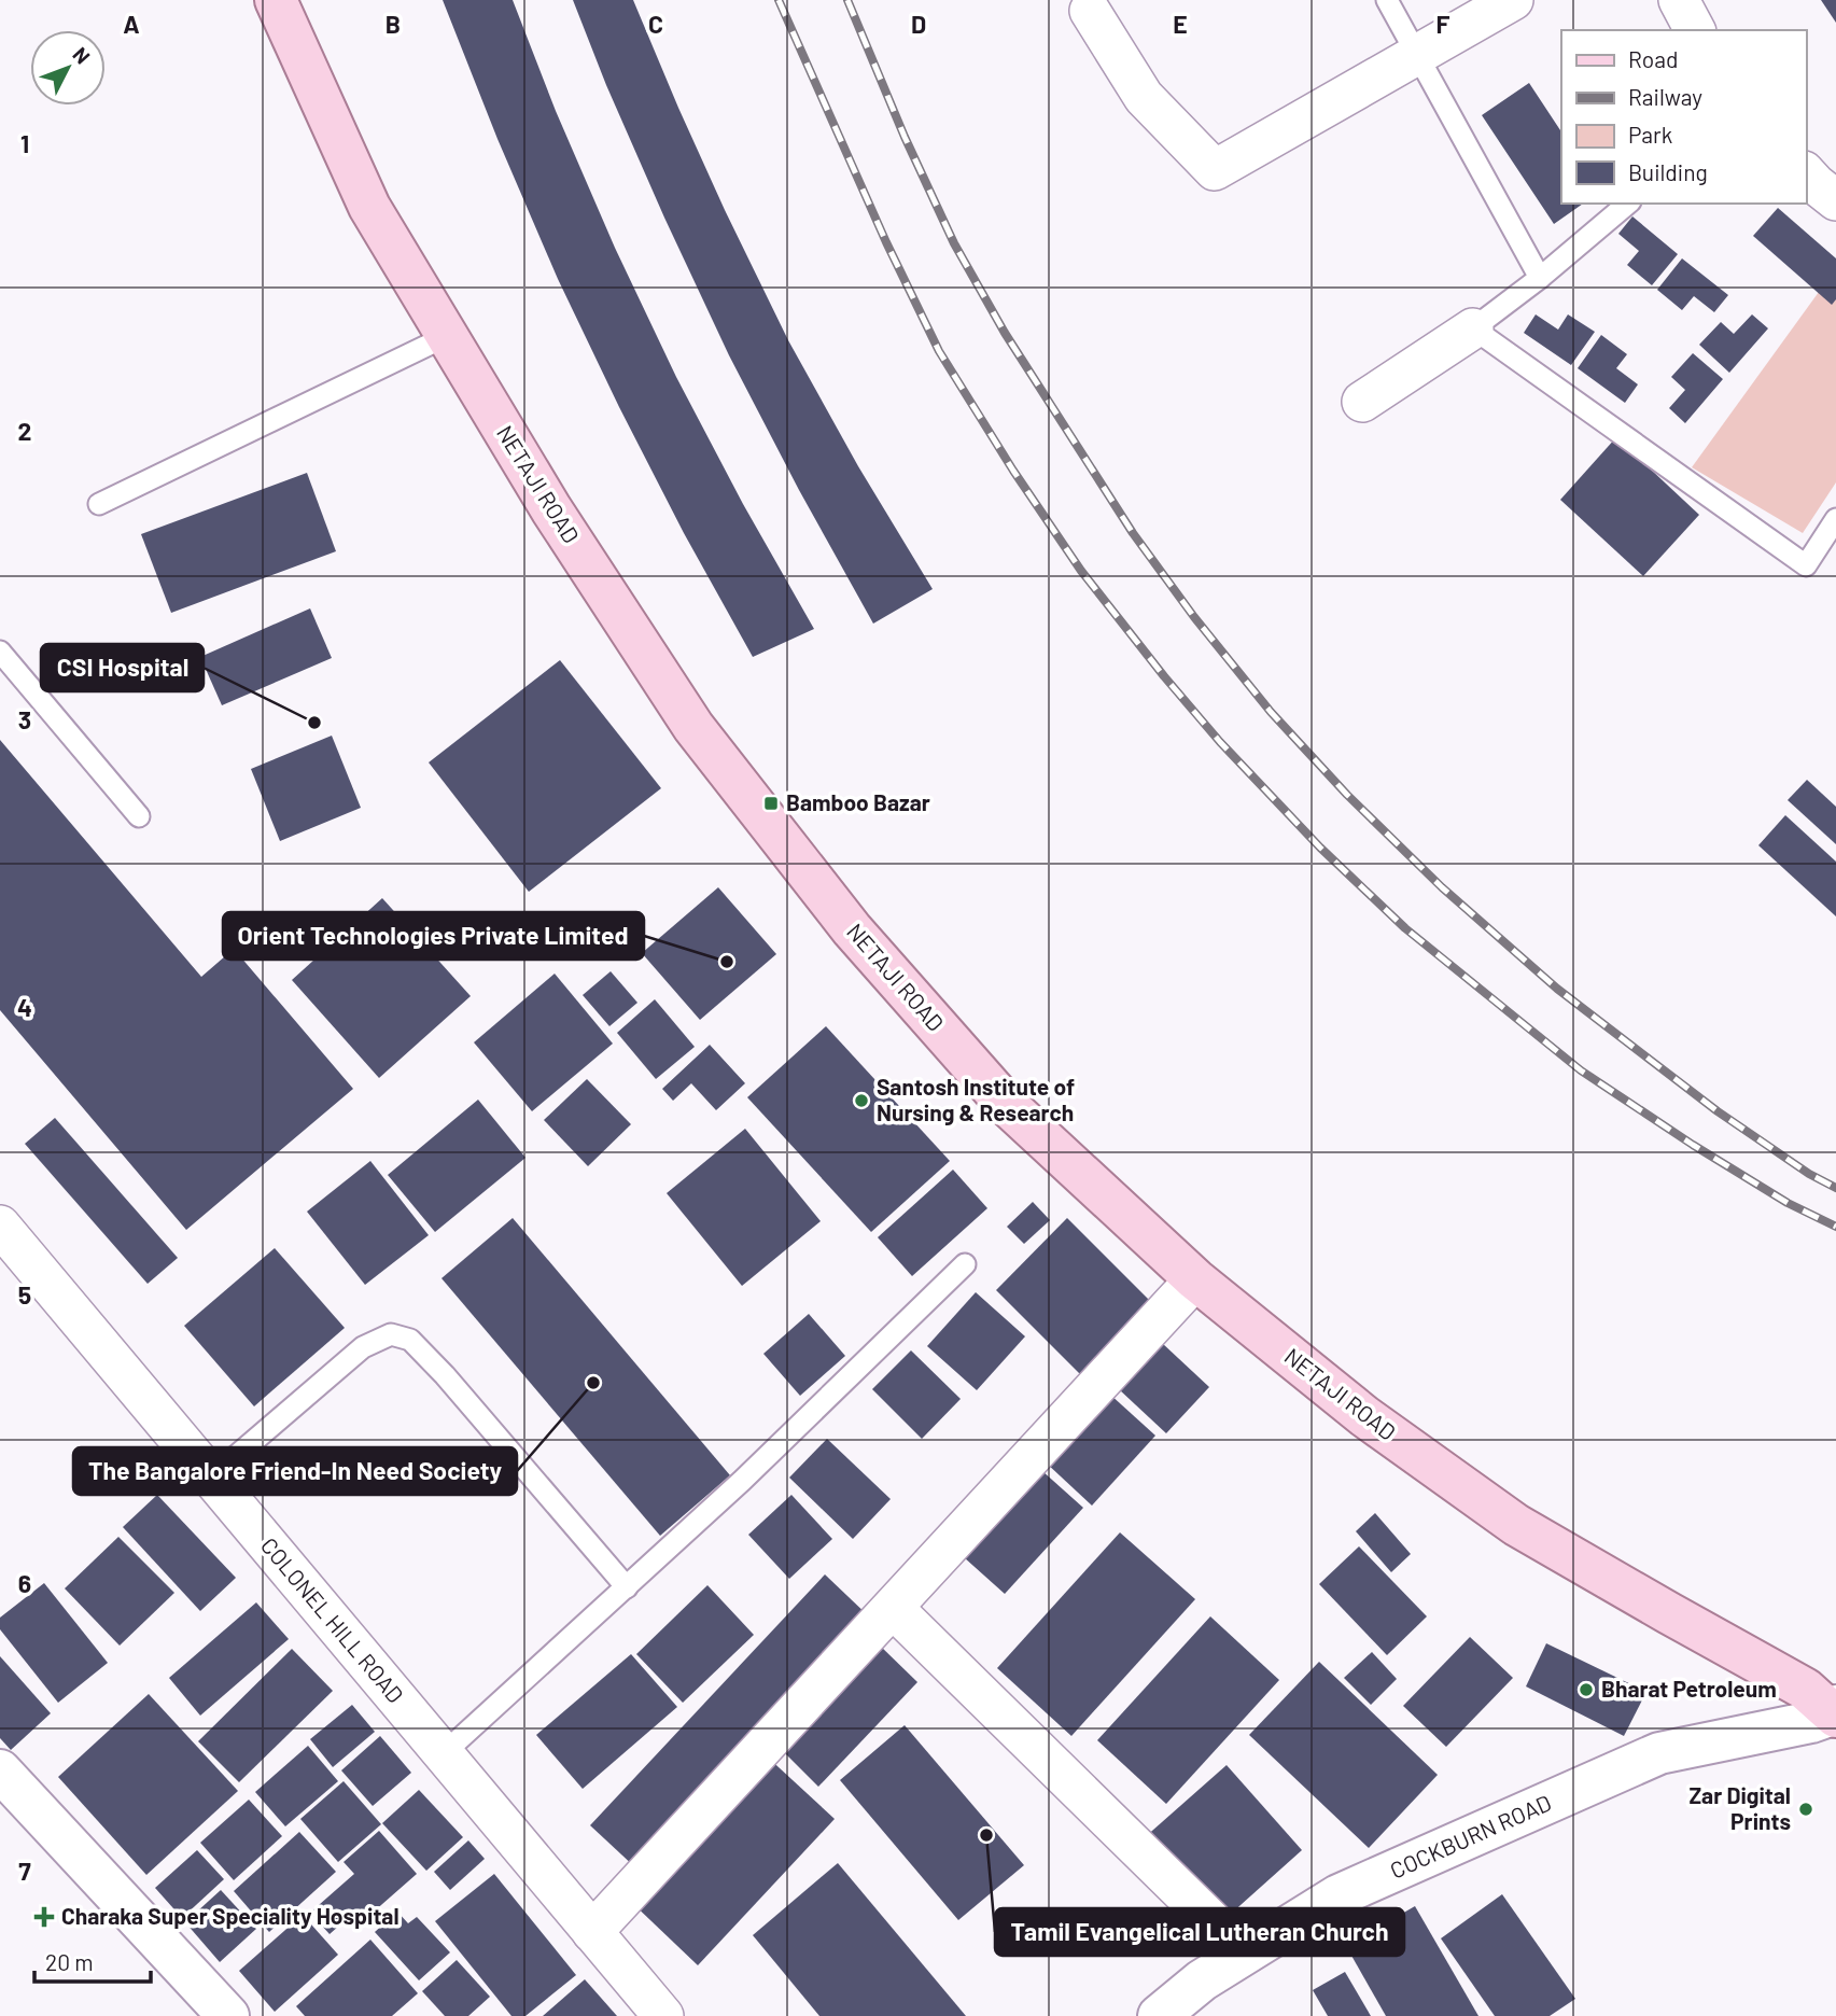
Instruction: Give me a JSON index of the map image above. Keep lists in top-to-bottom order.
{
  "streets": {
    "main road": ["NETAJI ROAD"],
    "street": ["COLONEL HILL ROAD", "COCKBURN ROAD"]
  },
  "crossings": [
    ["NETAJI ROAD", "COCKBURN ROAD"]
  ],
  "places": {
    "other": [
      "CSI Hospital",
      "Orient Technologies Private Limited",
      "Santosh Institute of Nursing & Research",
      "The Bangalore Friend-In Need Society",
      "Bharat Petroleum",
      "Zar Digital Prints",
      "Tamil Evangelical Lutheran Church"
    ],
    "transit": ["Bamboo Bazar"],
    "health": ["Charaka Super Speciality Hospital"]
  },
  "legend": [
    "Road",
    "Railway",
    "Park",
    "Building"
  ],
  "scale_bar": "20 m",
  "north": "top right",
  "grid": {
    "columns": [
      "A",
      "B",
      "C",
      "D",
      "E",
      "F"
    ],
    "rows": [
      "1",
      "2",
      "3",
      "4",
      "5",
      "6",
      "7"
    ]
  }
}
